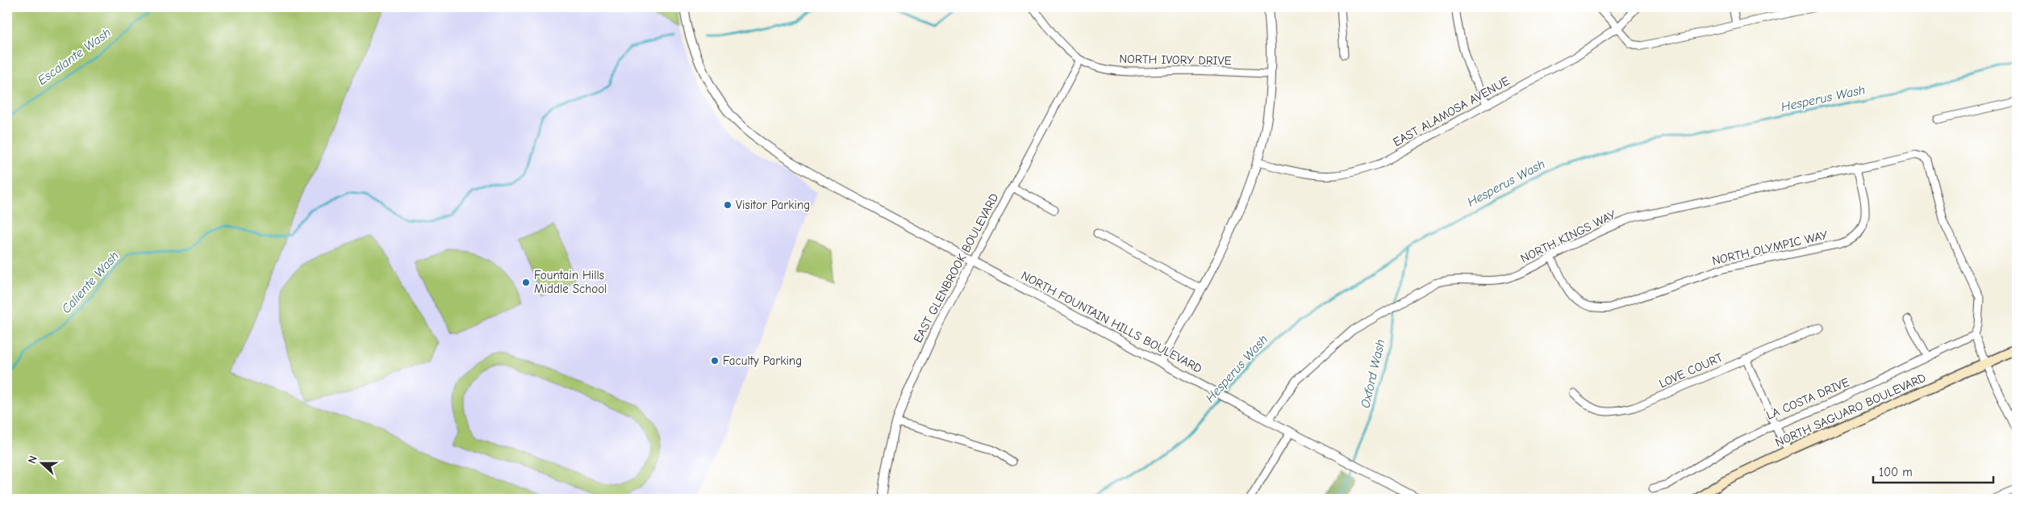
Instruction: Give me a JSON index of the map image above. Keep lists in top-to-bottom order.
{
  "streets": {
    "main road": ["NORTH SAGUARO BOULEVARD"],
    "street": [
      "NORTH IVORY DRIVE",
      "EAST ALAMOSA AVENUE",
      "NORTH KINGS WAY",
      "NORTH OLYMPIC WAY",
      "EAST GLENBROOK BOULEVARD",
      "NORTH FOUNTAIN HILLS BOULEVARD",
      "LOVE COURT",
      "LA COSTA DRIVE"
    ]
  },
  "crossings": [
    ["NORTH IVORY DRIVE", "EAST GLENBROOK BOULEVARD"],
    ["NORTH KINGS WAY", "NORTH OLYMPIC WAY"],
    ["NORTH KINGS WAY", "NORTH FOUNTAIN HILLS BOULEVARD"],
    ["NORTH KINGS WAY", "LA COSTA DRIVE"],
    ["EAST GLENBROOK BOULEVARD", "NORTH FOUNTAIN HILLS BOULEVARD"]
  ],
  "water": [
    "Escalante Wash",
    "Hesperus Wash",
    "Caliente Wash",
    "Oxford Wash"
  ],
  "places": ["Visitor Parking", "Fountain Hills Middle School", "Faculty Parking"],
  "scale_bar": "100 m",
  "north": "left"
}
